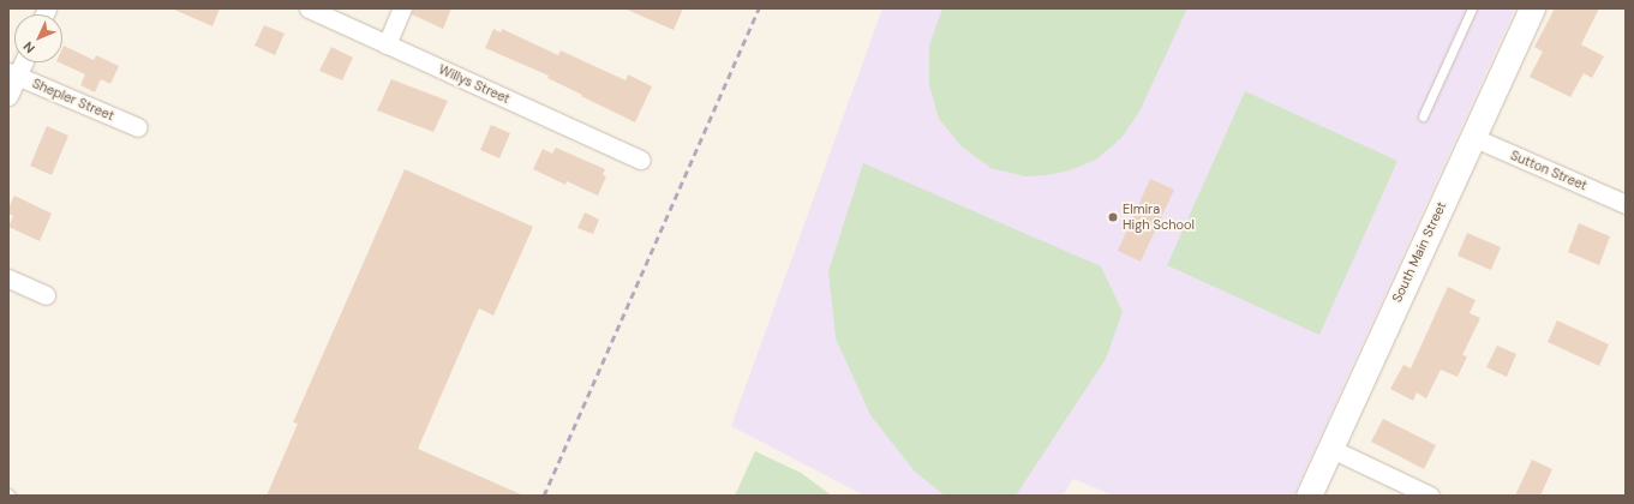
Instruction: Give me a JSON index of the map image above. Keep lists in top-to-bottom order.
{
  "streets": {
    "street": [
      "Willys Street",
      "Shepler Street",
      "Sutton Street",
      "South Main Street"
    ]
  },
  "crossings": [
    ["Sutton Street", "South Main Street"]
  ],
  "places": ["Elmira High School"],
  "north": "bottom left"
}
